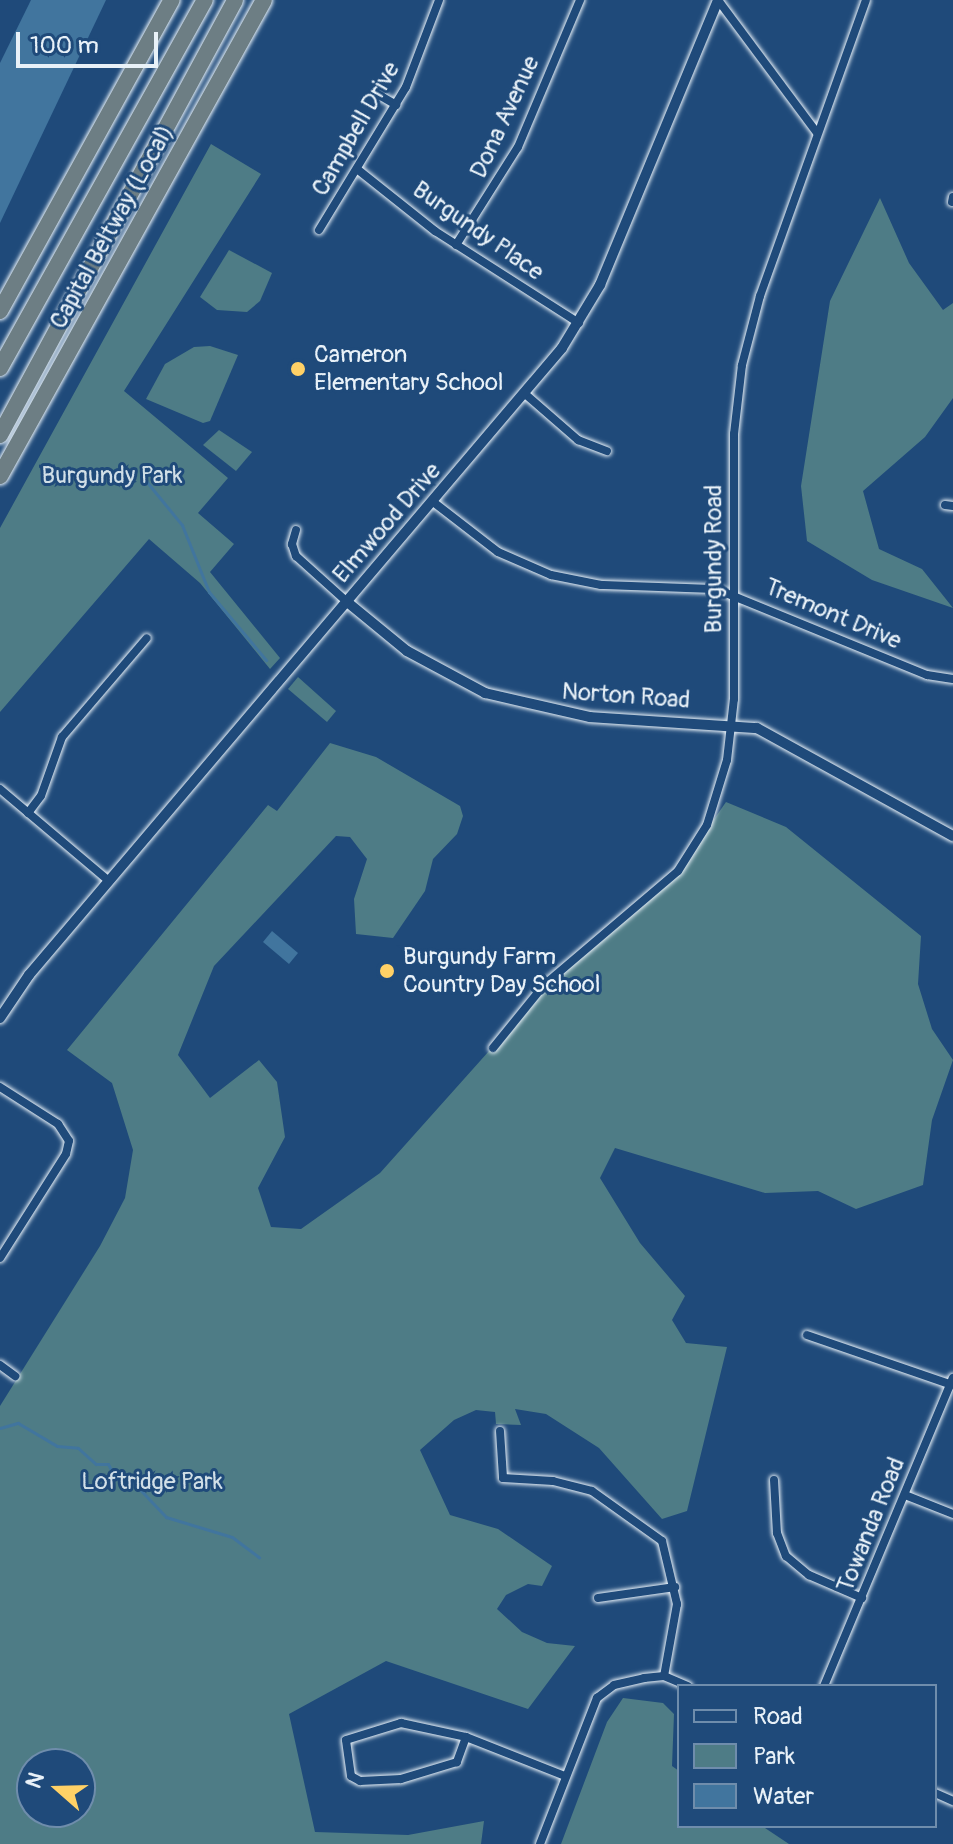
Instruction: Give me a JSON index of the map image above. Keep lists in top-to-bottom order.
{
  "streets": {
    "highway": ["Capital Beltway (Local)"],
    "street": [
      "Dona Avenue",
      "Campbell Drive",
      "Burgundy Place",
      "Elmwood Drive",
      "Burgundy Road",
      "Tremont Drive",
      "Norton Road",
      "Towanda Road"
    ]
  },
  "crossings": [
    ["Dona Avenue", "Burgundy Place"],
    ["Campbell Drive", "Burgundy Place"],
    ["Burgundy Place", "Elmwood Drive"],
    ["Elmwood Drive", "Tremont Drive"],
    ["Elmwood Drive", "Norton Road"],
    ["Burgundy Road", "Tremont Drive"],
    ["Burgundy Road", "Norton Road"]
  ],
  "parks": ["Burgundy Park", "Loftridge Park"],
  "places": ["Cameron Elementary School", "Burgundy Farm Country Day School"],
  "legend": ["Road", "Park", "Water"],
  "scale_bar": "100 m",
  "north": "left"
}
